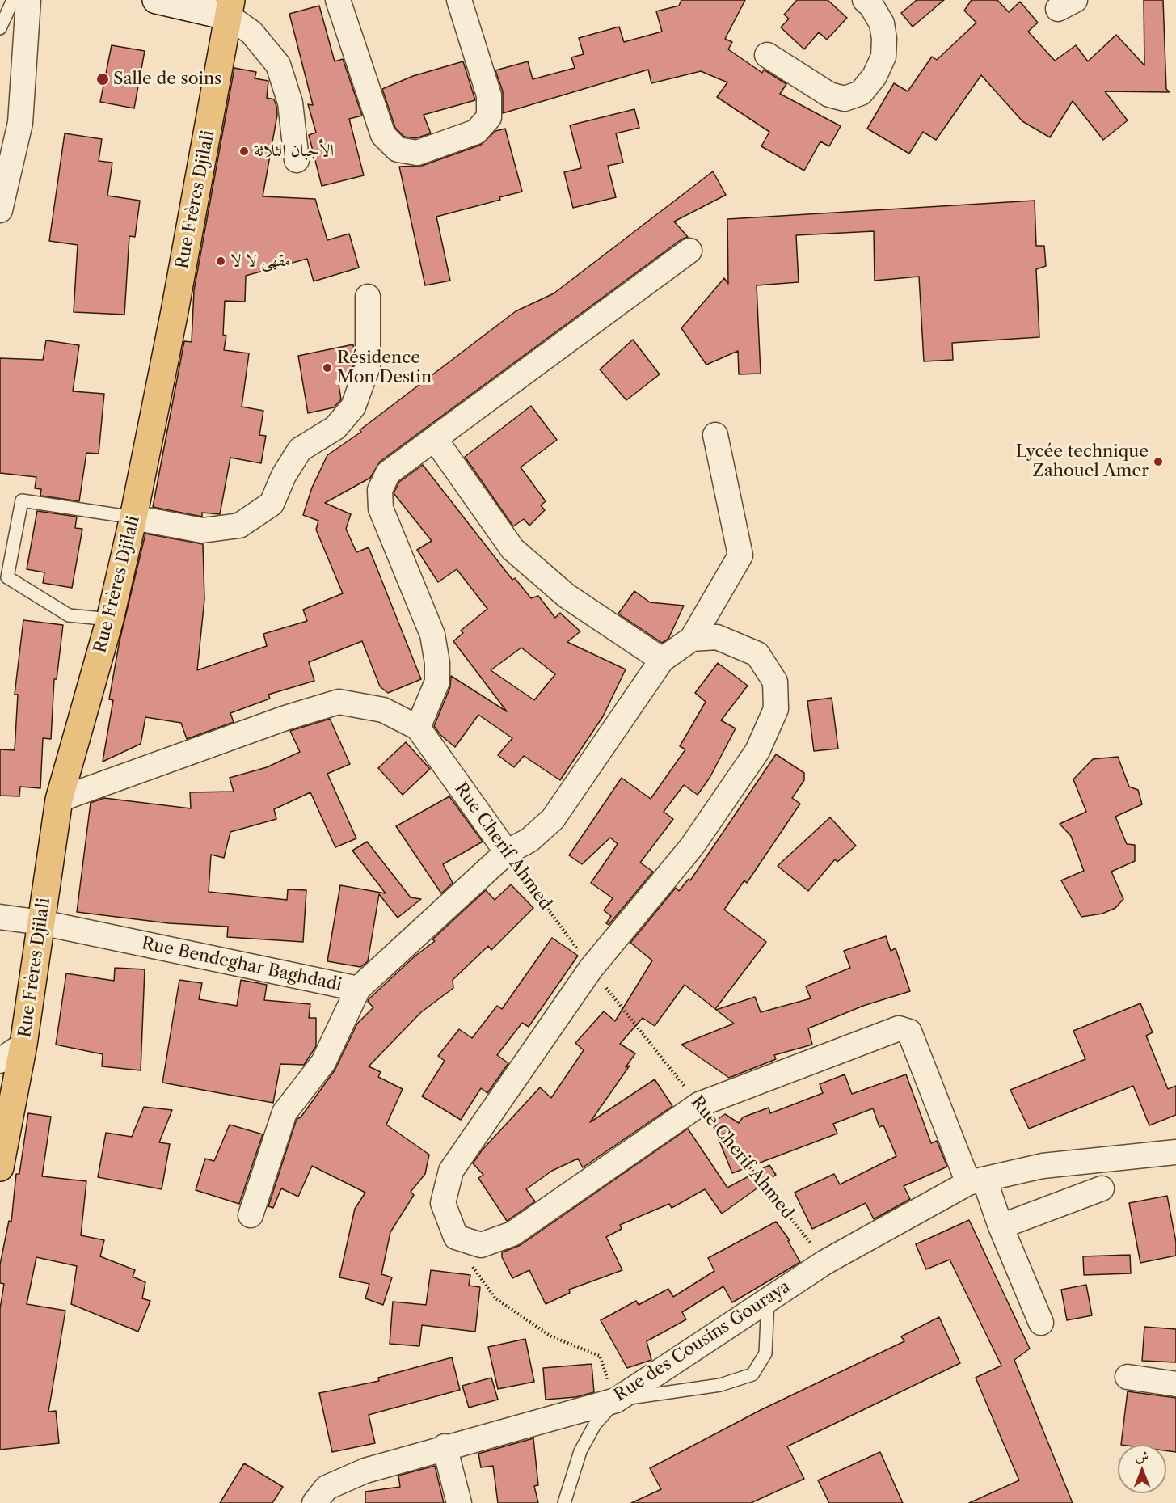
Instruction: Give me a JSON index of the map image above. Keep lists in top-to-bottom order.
{
  "streets": {
    "main road": ["Rue Frères Djilali"],
    "street": ["Rue Cherif Ahmed", "Rue Bendeghar Baghdadi", "Rue des Cousins Gouraya"]
  },
  "crossings": [
    ["Rue Frères Djilali", "Rue Cherif Ahmed"],
    ["Rue Frères Djilali", "Rue Bendeghar Baghdadi"],
    ["Rue Cherif Ahmed", "Rue Bendeghar Baghdadi"],
    ["Rue Cherif Ahmed", "Rue des Cousins Gouraya"]
  ],
  "places": [
    "Salle de soins",
    "الأجبان الثلاثة",
    "مقهى لا لا",
    "Résidence Mon Destin",
    "Lycée technique Zahouel Amer"
  ],
  "north": "top"
}
